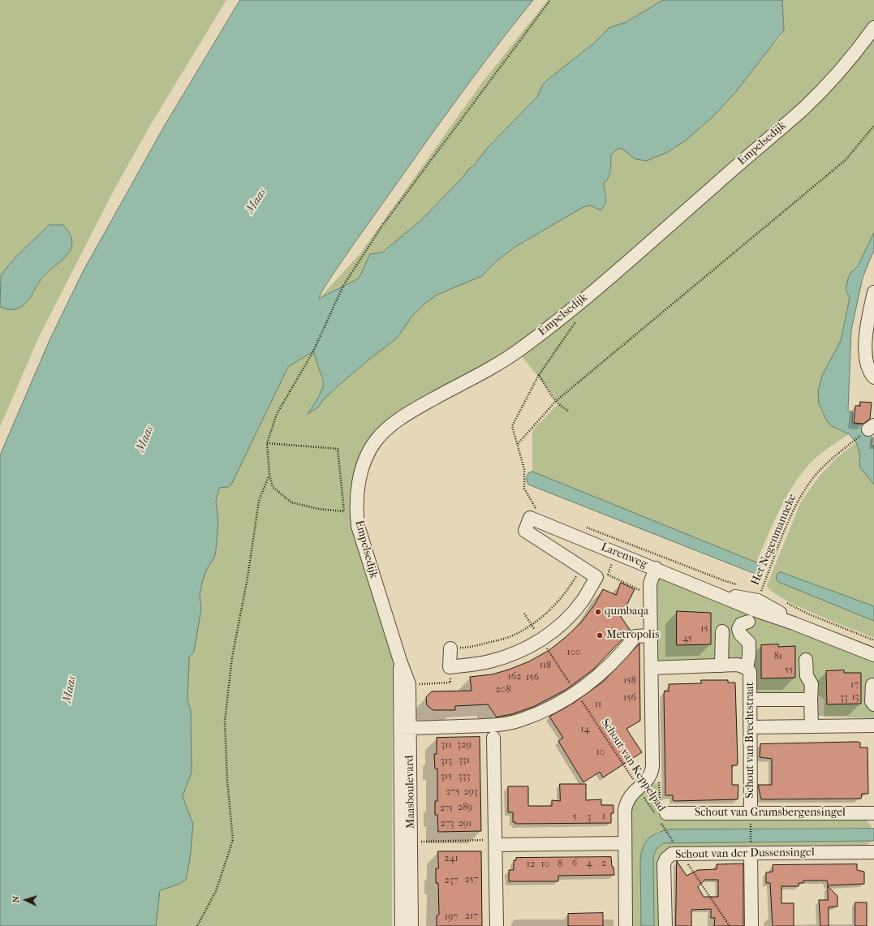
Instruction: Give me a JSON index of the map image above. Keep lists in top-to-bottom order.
{
  "streets": {
    "street": [
      "Empelsedijk",
      "Larenweg",
      "Schout van Brechtstraat",
      "Maasboulevard",
      "Schout van Gramsbergensingel",
      "Schout van der Dussensingel"
    ],
    "path": ["Het Negenmanneke", "Schout van Keppelpad"]
  },
  "crossings": [
    ["Empelsedijk", "Maasboulevard"],
    ["Het Negenmanneke", "Larenweg"],
    ["Schout van Brechtstraat", "Schout van Gramsbergensingel"],
    ["Schout van Keppelpad", "Schout van Gramsbergensingel"],
    ["Schout van Keppelpad", "Schout van der Dussensingel"]
  ],
  "water": ["Maas"],
  "places": ["qumbaqa", "Metropolis"],
  "house_numbers": [
    "15",
    "45",
    "100",
    "81",
    "118",
    "55",
    "162",
    "156",
    "158",
    "17",
    "208",
    "13",
    "156",
    "33",
    "11",
    "14",
    "311",
    "329",
    "10",
    "331",
    "313",
    "315",
    "333",
    "275",
    "293",
    "289",
    "271",
    "1",
    "5",
    "3",
    "273",
    "291",
    "241",
    "6",
    "4",
    "2",
    "12",
    "10",
    "8",
    "257",
    "237",
    "217",
    "197"
  ],
  "north": "left"
}
